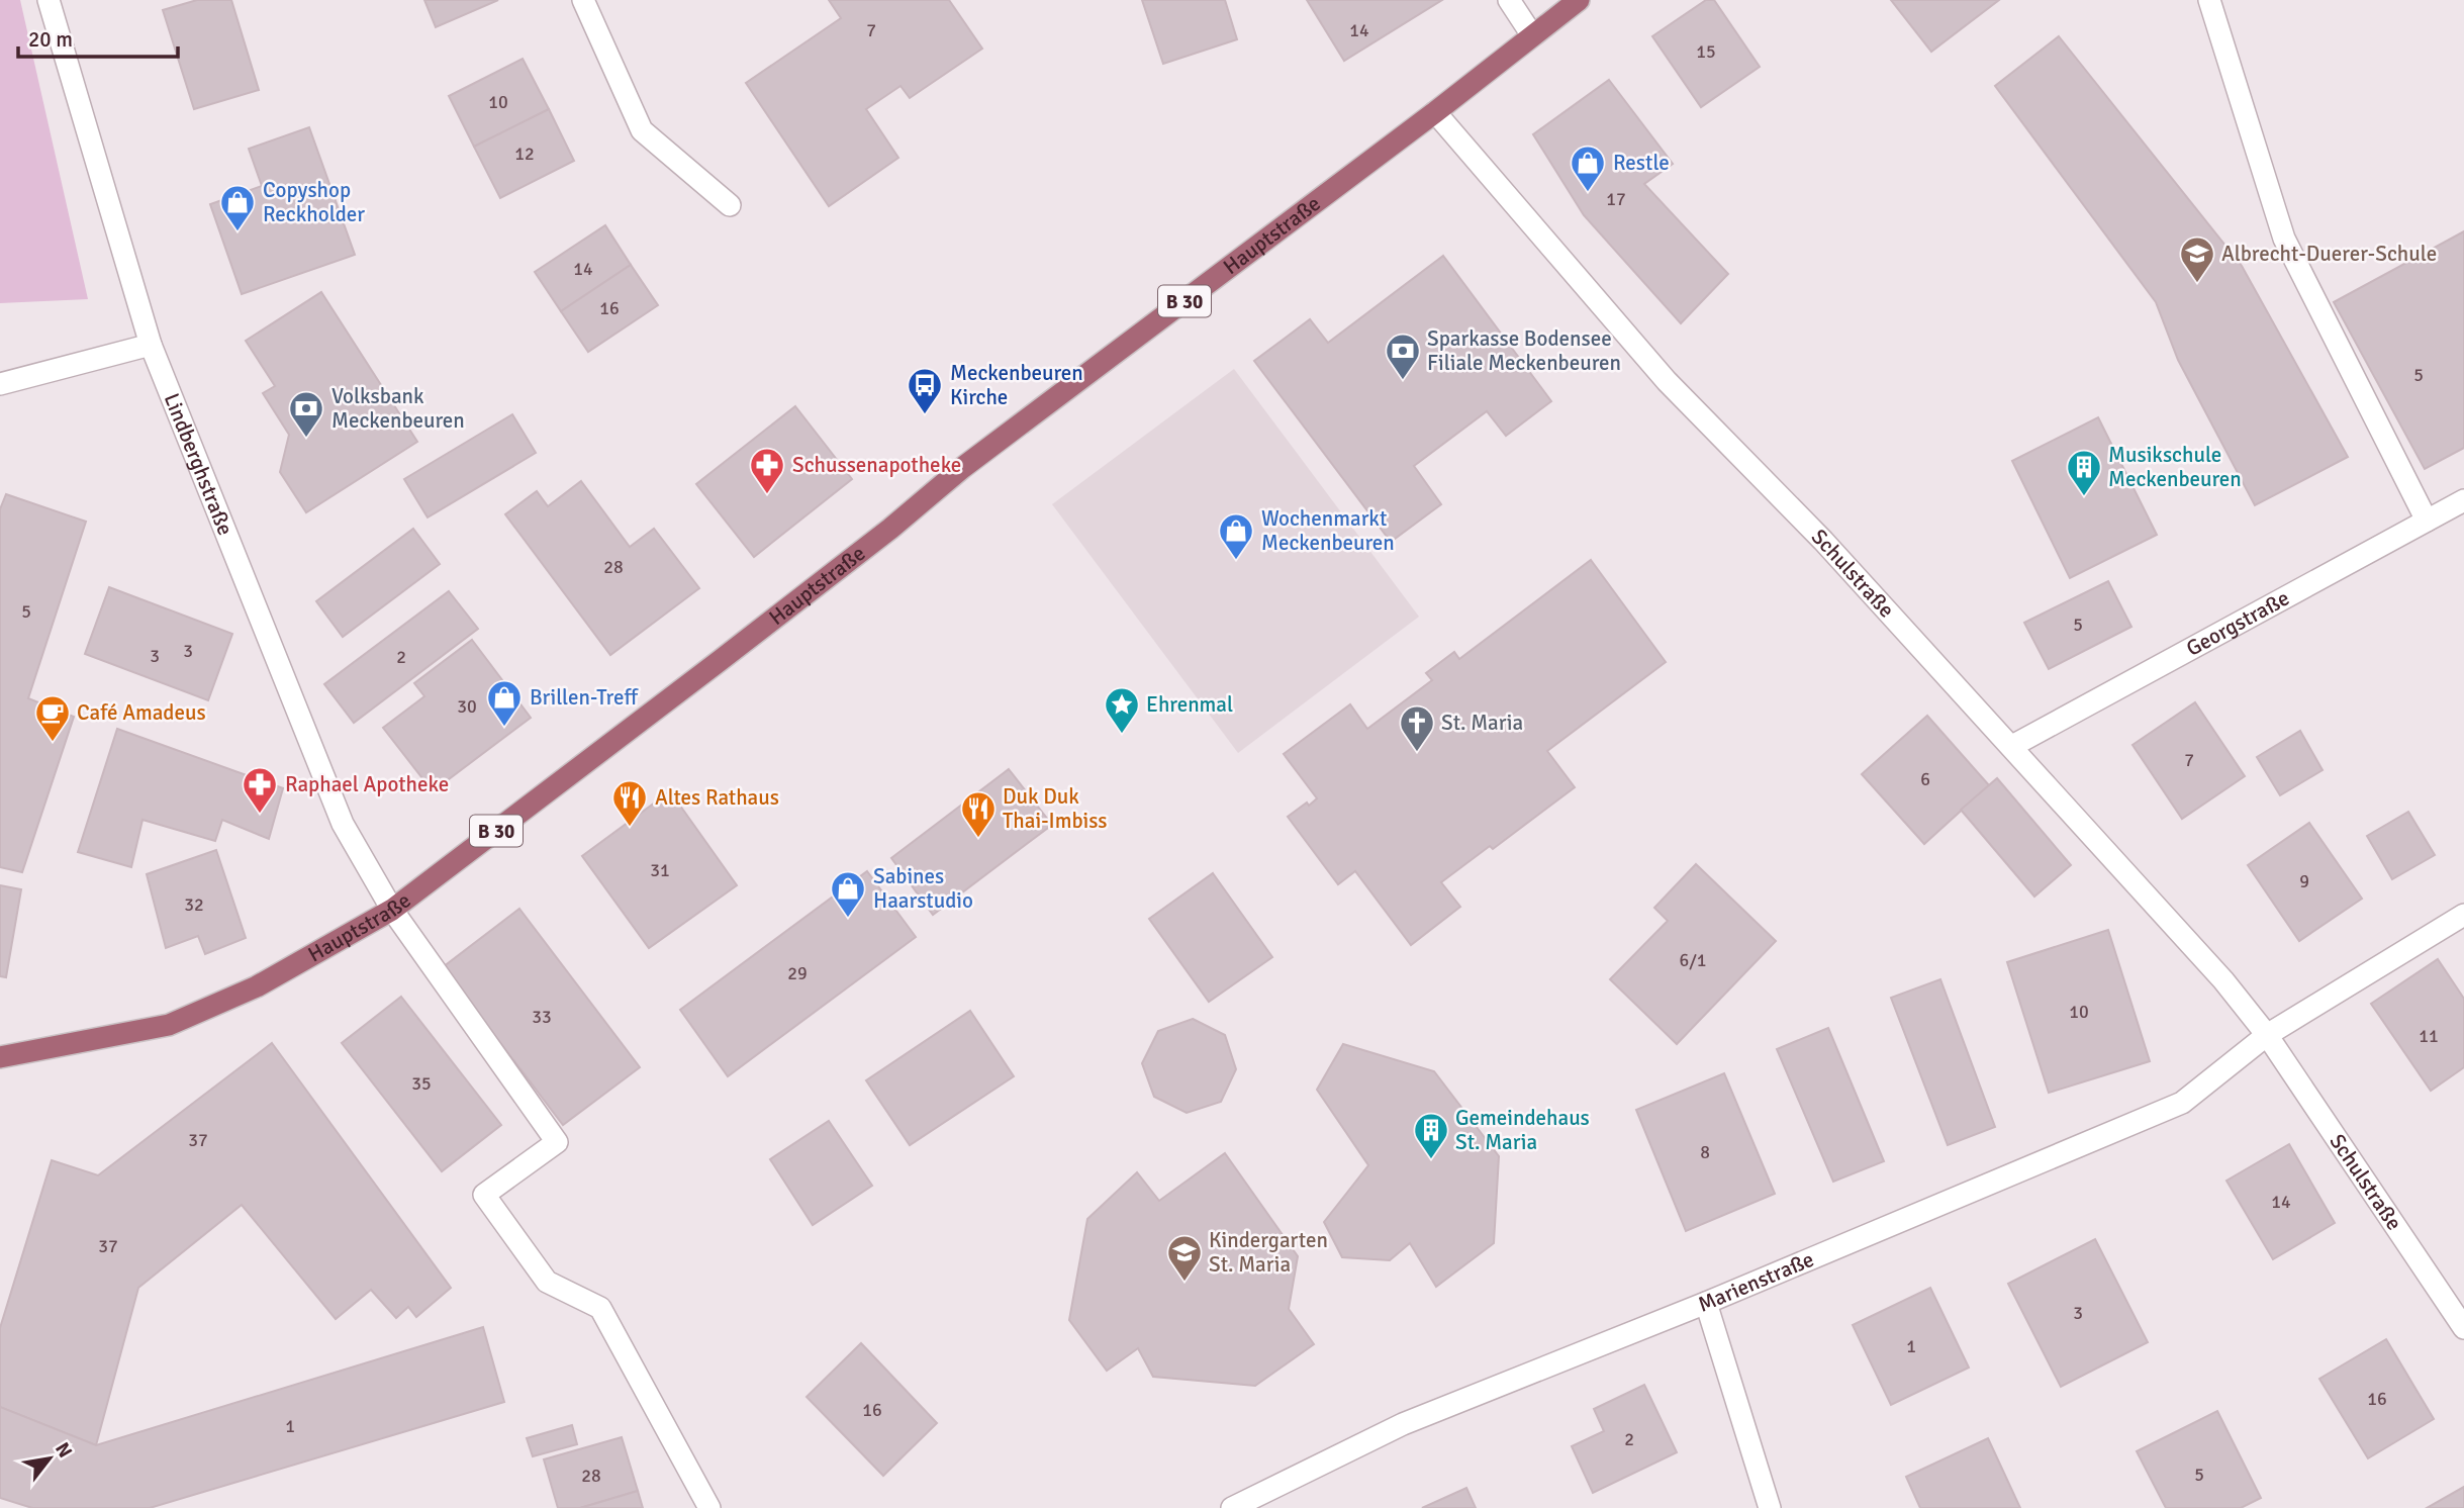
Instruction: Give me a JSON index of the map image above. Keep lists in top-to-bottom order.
{
  "streets": {
    "main road": ["Hauptstraße", "B 30"],
    "street": [
      "Lindberghstraße",
      "Schulstraße",
      "Georgstraße",
      "Marienstraße"
    ]
  },
  "crossings": [
    ["Hauptstraße", "Lindberghstraße"],
    ["Hauptstraße", "Schulstraße"],
    ["Schulstraße", "Georgstraße"],
    ["Schulstraße", "Marienstraße"]
  ],
  "places": {
    "shop": [
      "Restle",
      "Copyshop Reckholder",
      "Wochenmarkt Meckenbeuren",
      "Brillen-Treff",
      "Sabines Haarstudio"
    ],
    "school or university": ["Albrecht-Duerer-Schule", "Kindergarten St. Maria"],
    "bank": ["Sparkasse Bodensee Filiale Meckenbeuren", "Volksbank Meckenbeuren"],
    "bus stop": ["Meckenbeuren Kirche"],
    "pharmacy": ["Schussenapotheke", "Raphael Apotheke"],
    "building": ["Musikschule Meckenbeuren", "Gemeindehaus St. Maria"],
    "place": ["Ehrenmal"],
    "cafe": ["Café Amadeus"],
    "church": ["St. Maria"],
    "restaurant": ["Altes Rathaus", "Duk Duk Thai-Imbiss"]
  },
  "house_numbers": [
    "7",
    "14",
    "15",
    "10",
    "12",
    "17",
    "14",
    "16",
    "5",
    "28",
    "5",
    "5",
    "3",
    "3",
    "2",
    "30",
    "7",
    "6",
    "31",
    "9",
    "32",
    "6/1",
    "29",
    "10",
    "33",
    "11",
    "35",
    "37",
    "8",
    "14",
    "37",
    "3",
    "1",
    "16",
    "16",
    "1",
    "2",
    "5",
    "28"
  ],
  "scale_bar": "20 m",
  "north": "top right"
}
